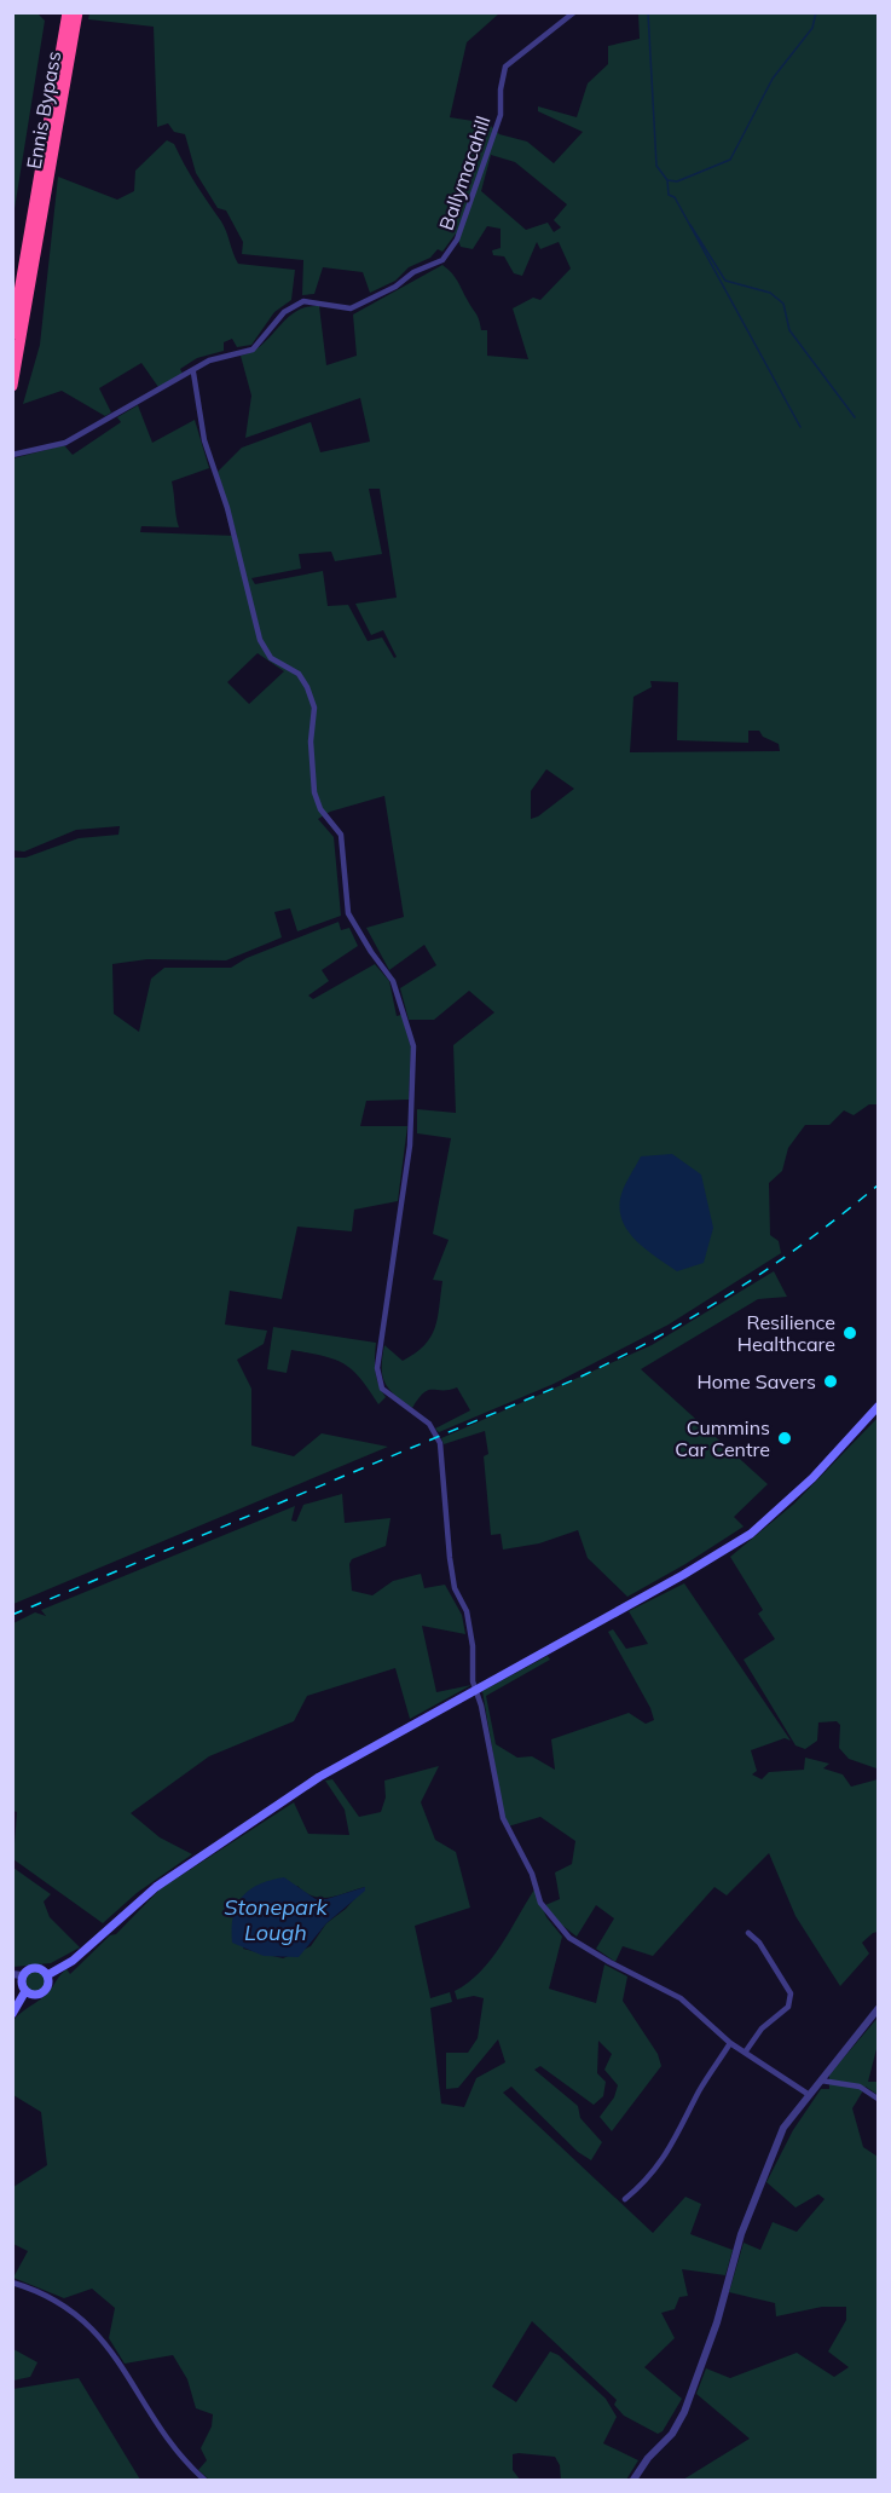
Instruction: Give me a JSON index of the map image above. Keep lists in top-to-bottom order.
{
  "streets": {
    "highway": ["Ennis Bypass"],
    "street": ["Ballymacahill"]
  },
  "water": ["Stonepark Lough"],
  "places": ["Resilience Healthcare", "Home Savers", "Cummins Car Centre"]
}
